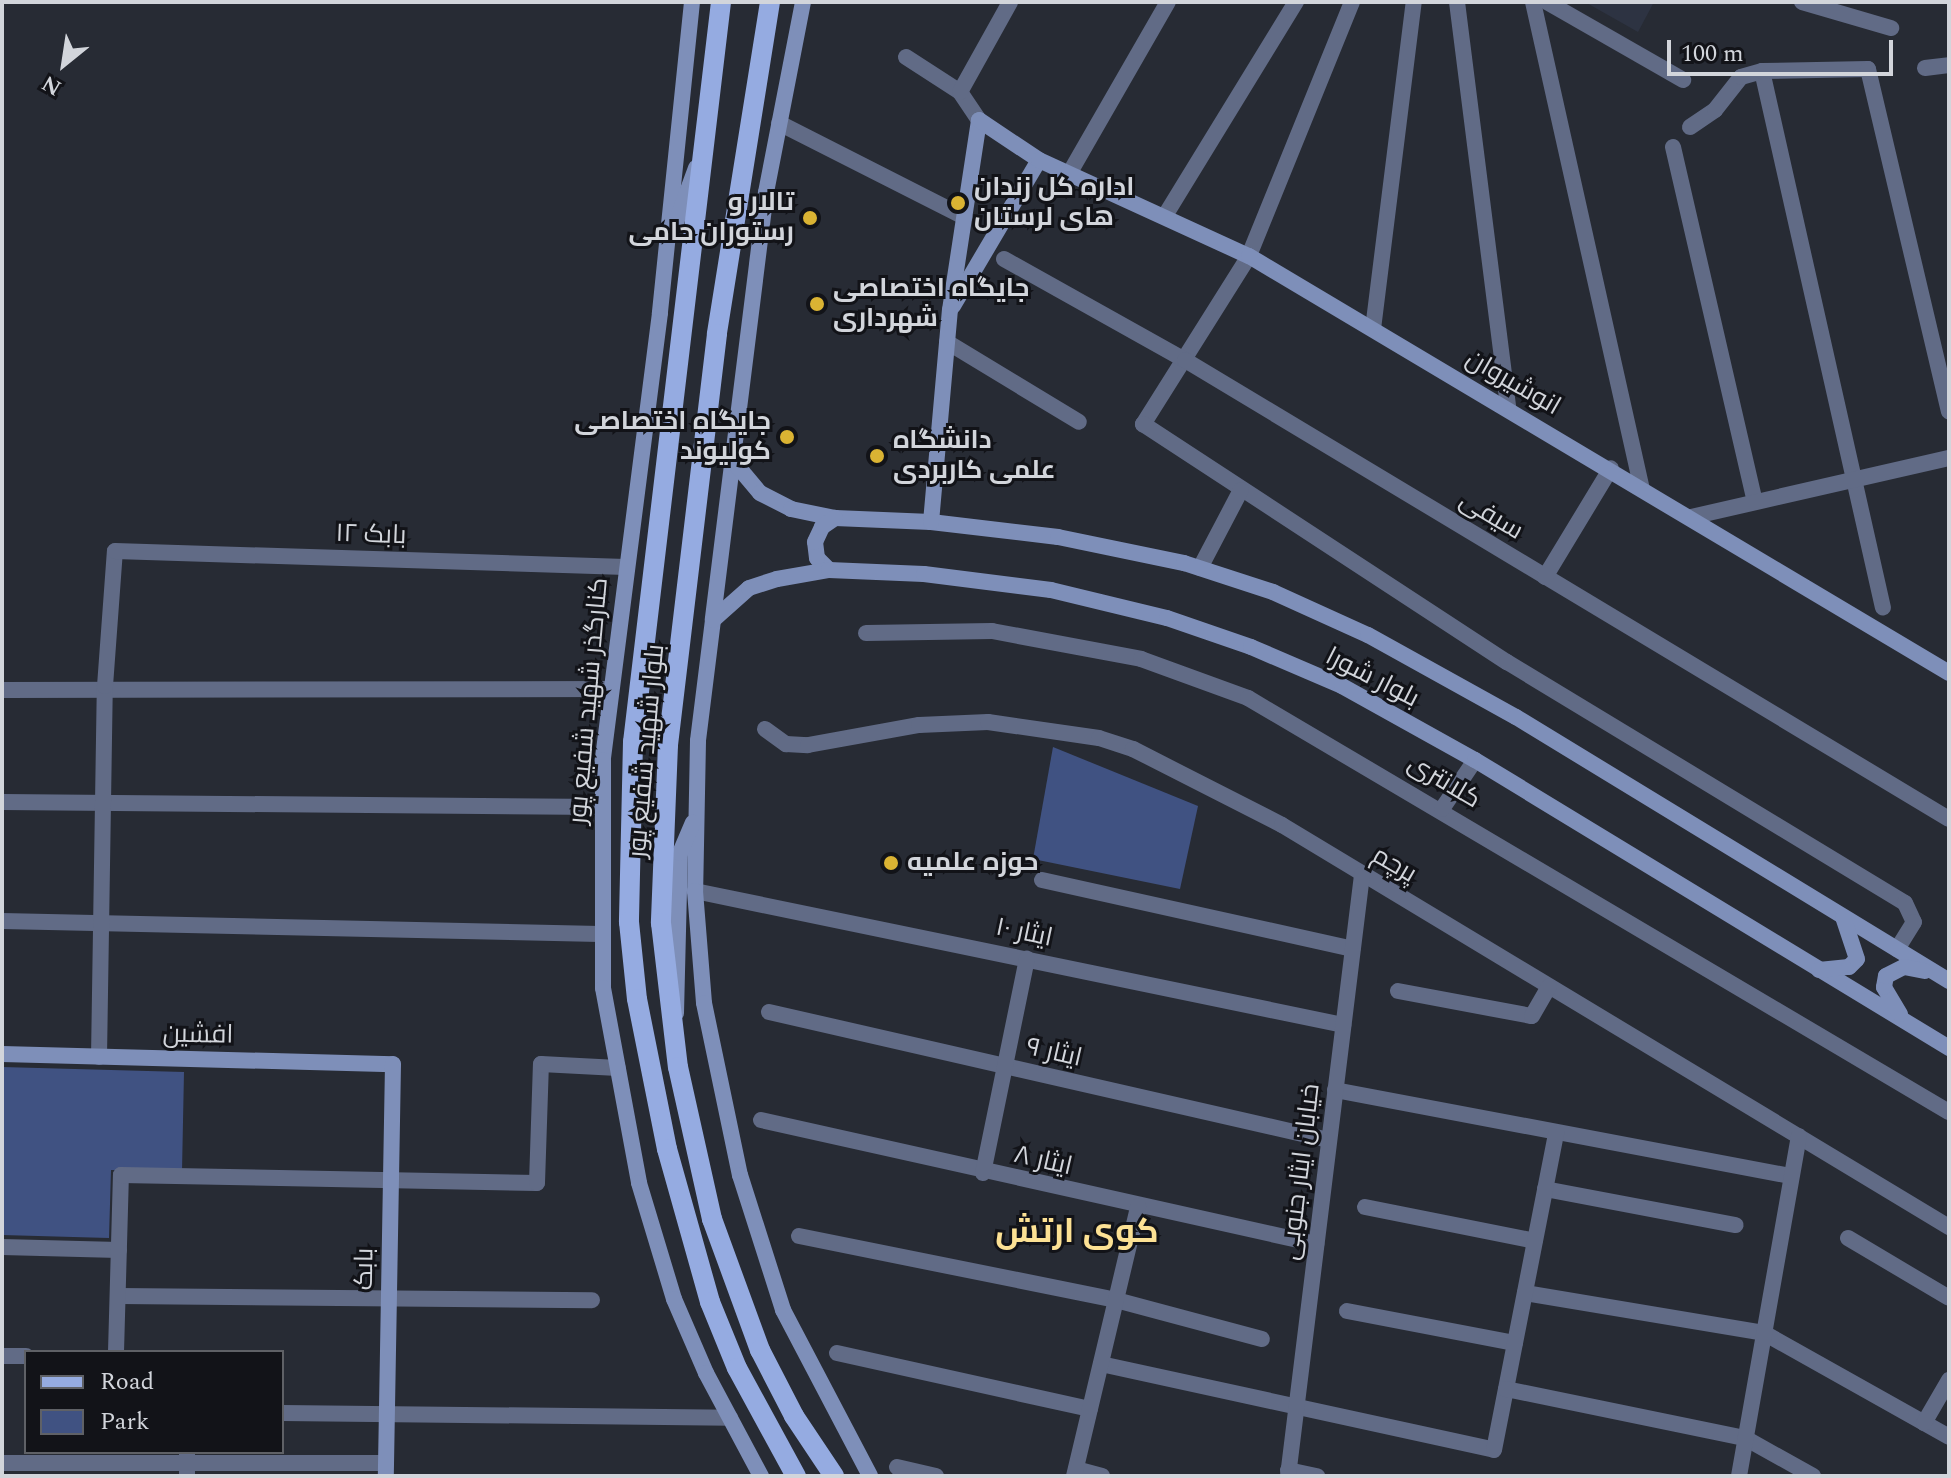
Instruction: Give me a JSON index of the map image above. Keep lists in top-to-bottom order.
{
  "streets": {
    "main road": [
      "انوشیروان",
      "بلوار شورا",
      "کنارگذر شهید شفیع پور",
      "بلوار شهید شفیع پور",
      "افشین",
      "بابک"
    ],
    "street": [
      "سیفی",
      "بابک ۱۲",
      "کلانتری",
      "پرچم",
      "ایثار ۱۰",
      "ایثار ۹",
      "ایثار ۸",
      "خیابان ایثار جنوبی"
    ]
  },
  "crossings": [
    ["بابک ۱۲", "کنارگذر شهید شفیع پور"],
    ["پرچم", "خیابان ایثار جنوبی"],
    ["ایثار ۱۰", "خیابان ایثار جنوبی"],
    ["افشین", "بابک"],
    ["ایثار ۹", "خیابان ایثار جنوبی"],
    ["ایثار ۸", "خیابان ایثار جنوبی"]
  ],
  "districts": ["کوی ارتش"],
  "places": [
    "اداره کل زندان های لرستان",
    "تالار و رستوران حامی",
    "جایگاه اختصاصی شهرداری",
    "جایگاه اختصاصی کولیوند",
    "دانشگاه علمی کاربردی",
    "حوزه علمیه"
  ],
  "legend": ["Road", "Park"],
  "scale_bar": "100 m",
  "north": "bottom left"
}
